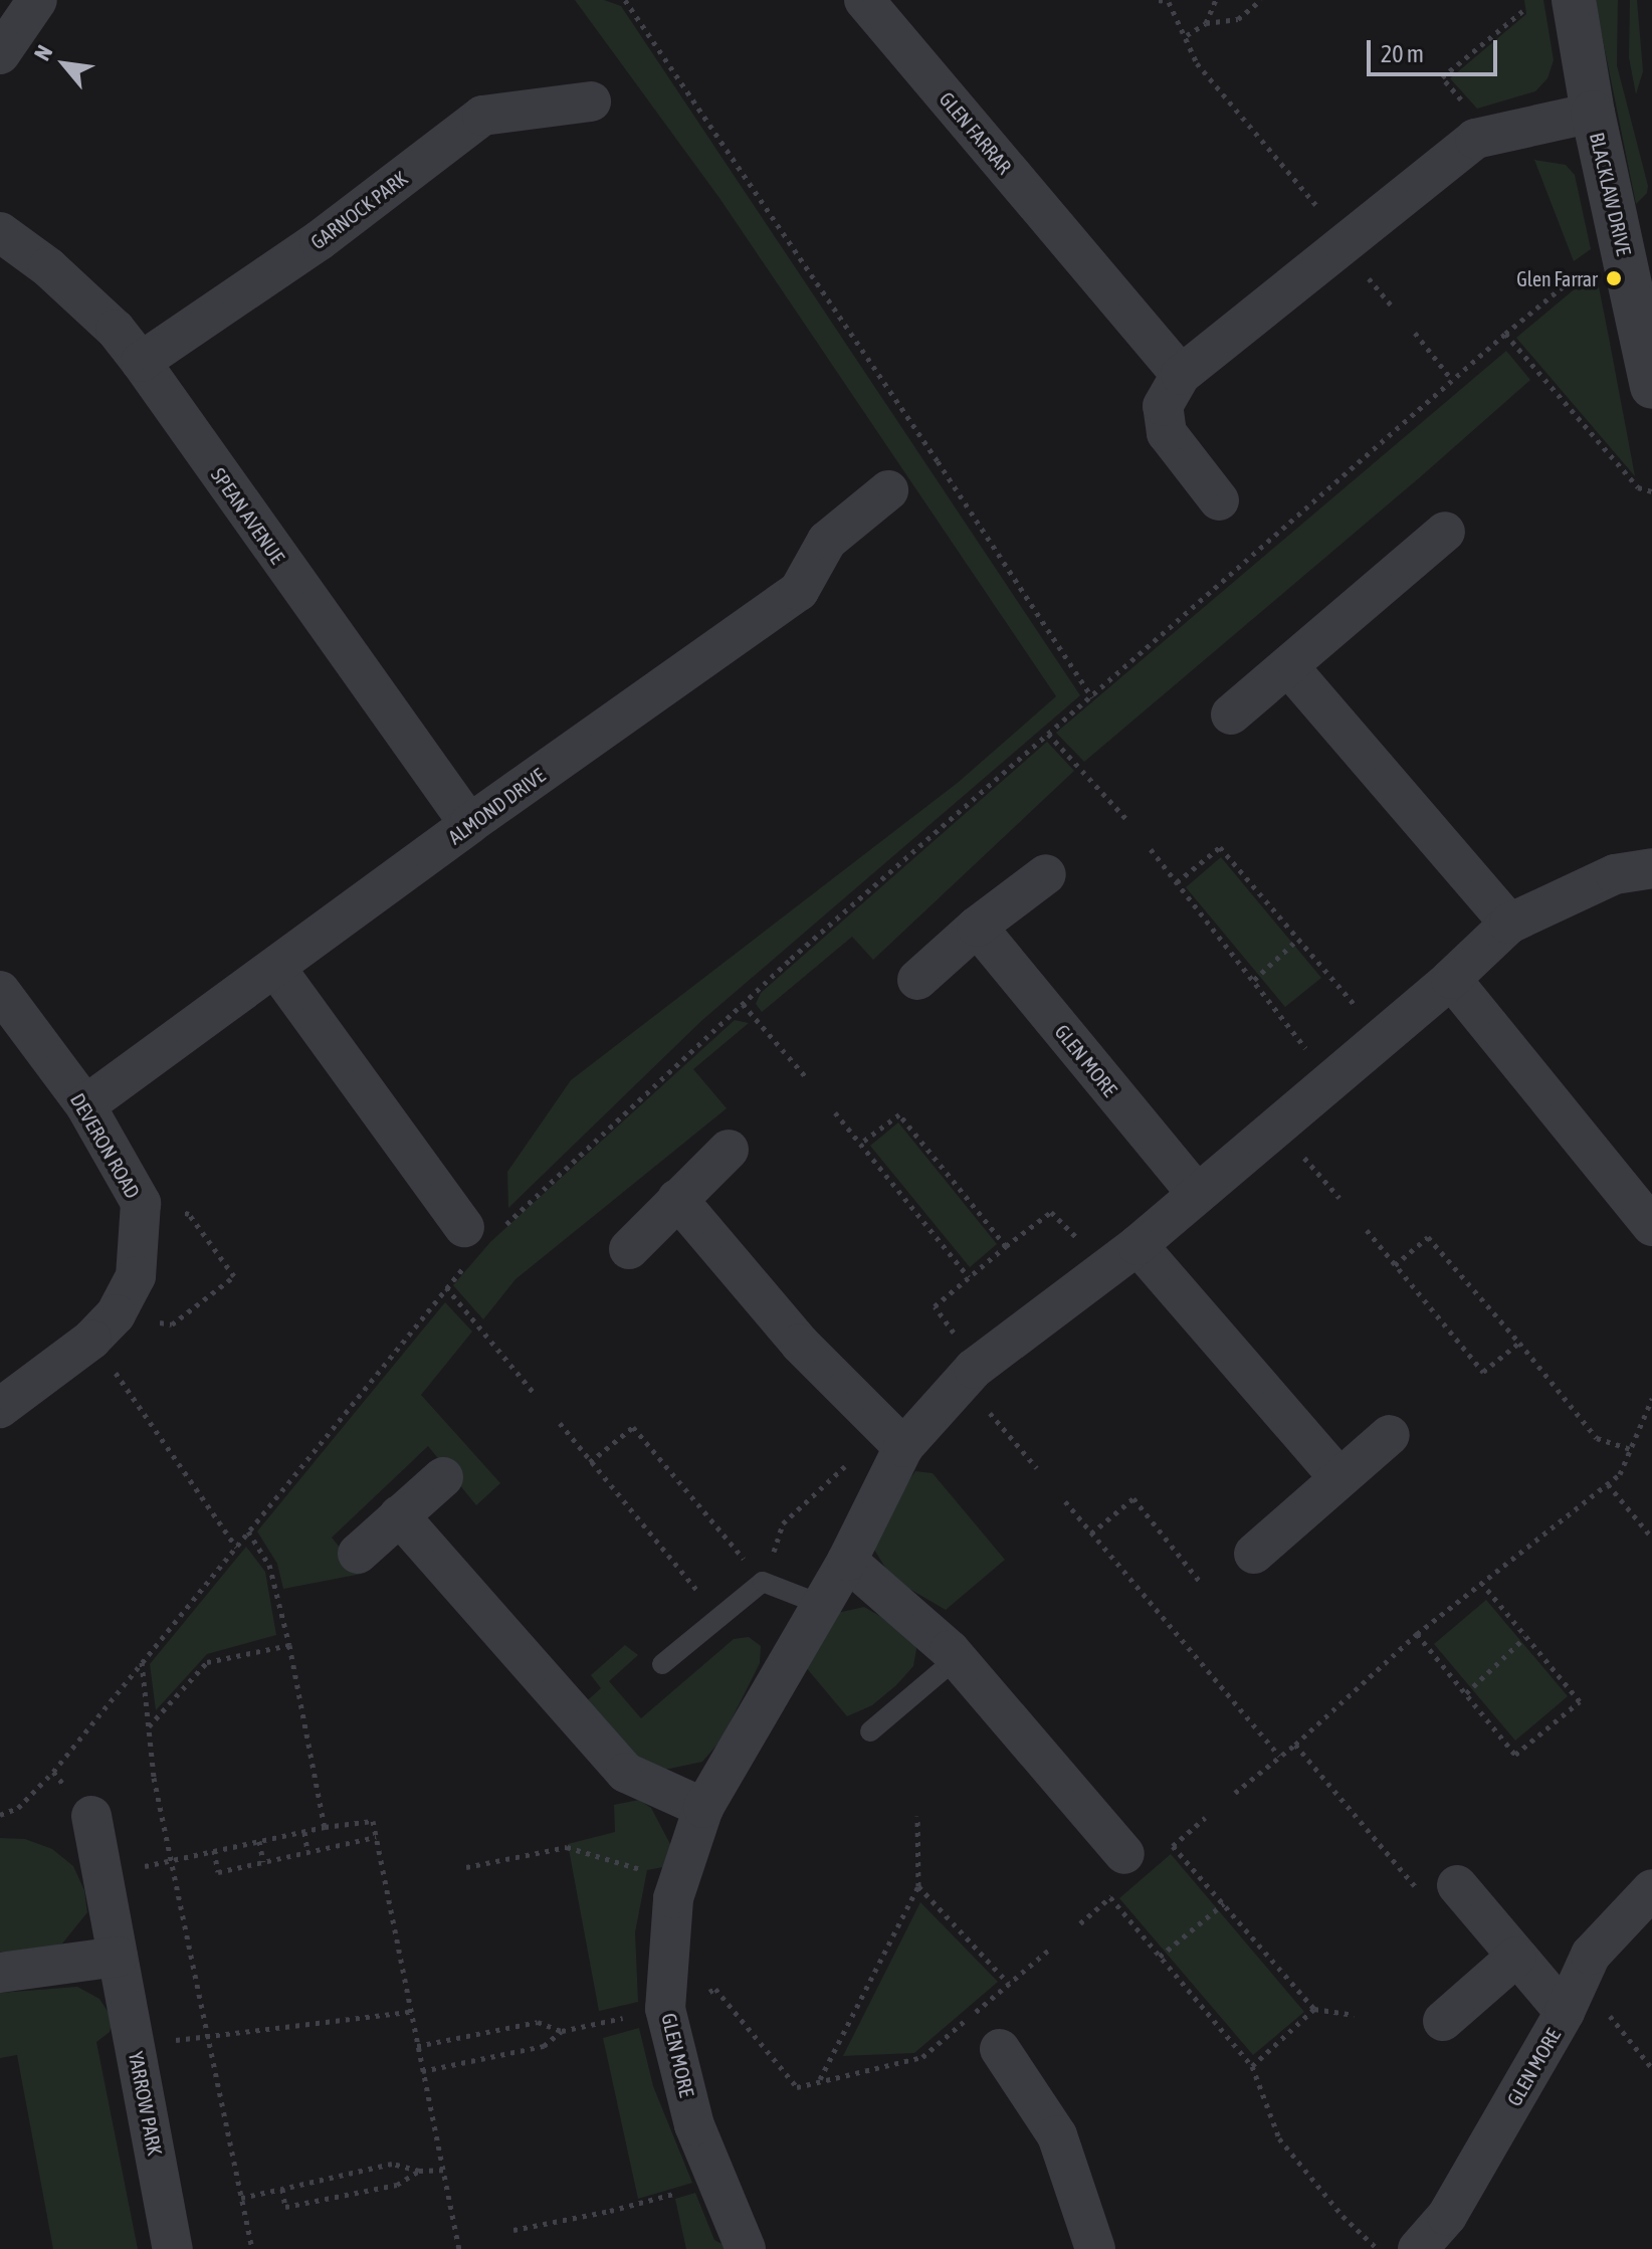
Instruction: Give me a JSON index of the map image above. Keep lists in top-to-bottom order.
{
  "streets": {
    "street": [
      "GLEN FARRAR",
      "BLACKLAW DRIVE",
      "GARNOCK PARK",
      "SPEAN AVENUE",
      "ALMOND DRIVE",
      "GLEN MORE",
      "DEVERON ROAD",
      "YARROW PARK"
    ]
  },
  "crossings": [
    ["GARNOCK PARK", "SPEAN AVENUE"],
    ["SPEAN AVENUE", "ALMOND DRIVE"],
    ["ALMOND DRIVE", "DEVERON ROAD"]
  ],
  "places": ["Glen Farrar"],
  "scale_bar": "20 m",
  "north": "top left"
}
